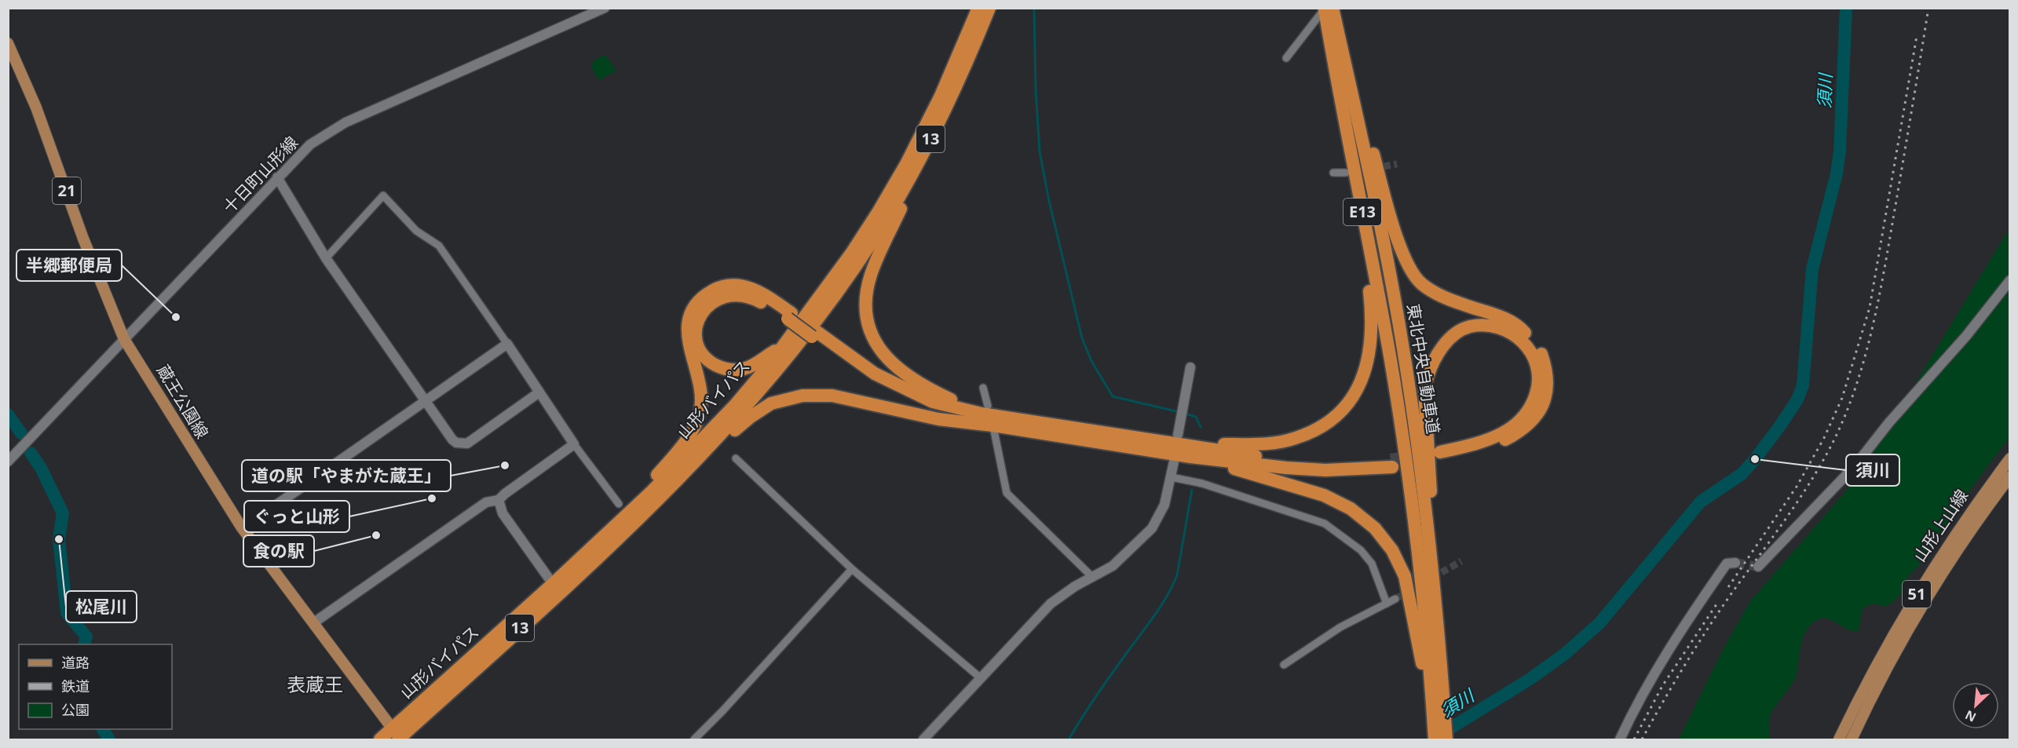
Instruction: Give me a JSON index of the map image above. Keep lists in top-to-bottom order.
{
  "streets": {
    "highway": [
      "13",
      "E13",
      "東北中央自動車道",
      "山形バイパス"
    ],
    "main road": [
      "21",
      "蔵王公園線",
      "山形上山線",
      "51"
    ],
    "street": ["十日町山形線"]
  },
  "crossings": [
    ["十日町山形線", "蔵王公園線"],
    ["山形バイパス", "蔵王公園線"]
  ],
  "districts": ["表蔵王"],
  "water": ["須川"],
  "places": [
    "半郷郵便局",
    "須川",
    "道の駅「やまがた蔵王」",
    "ぐっと山形",
    "食の駅",
    "松尾川"
  ],
  "legend": ["道路", "鉄道", "公園"],
  "north": "bottom left"
}
